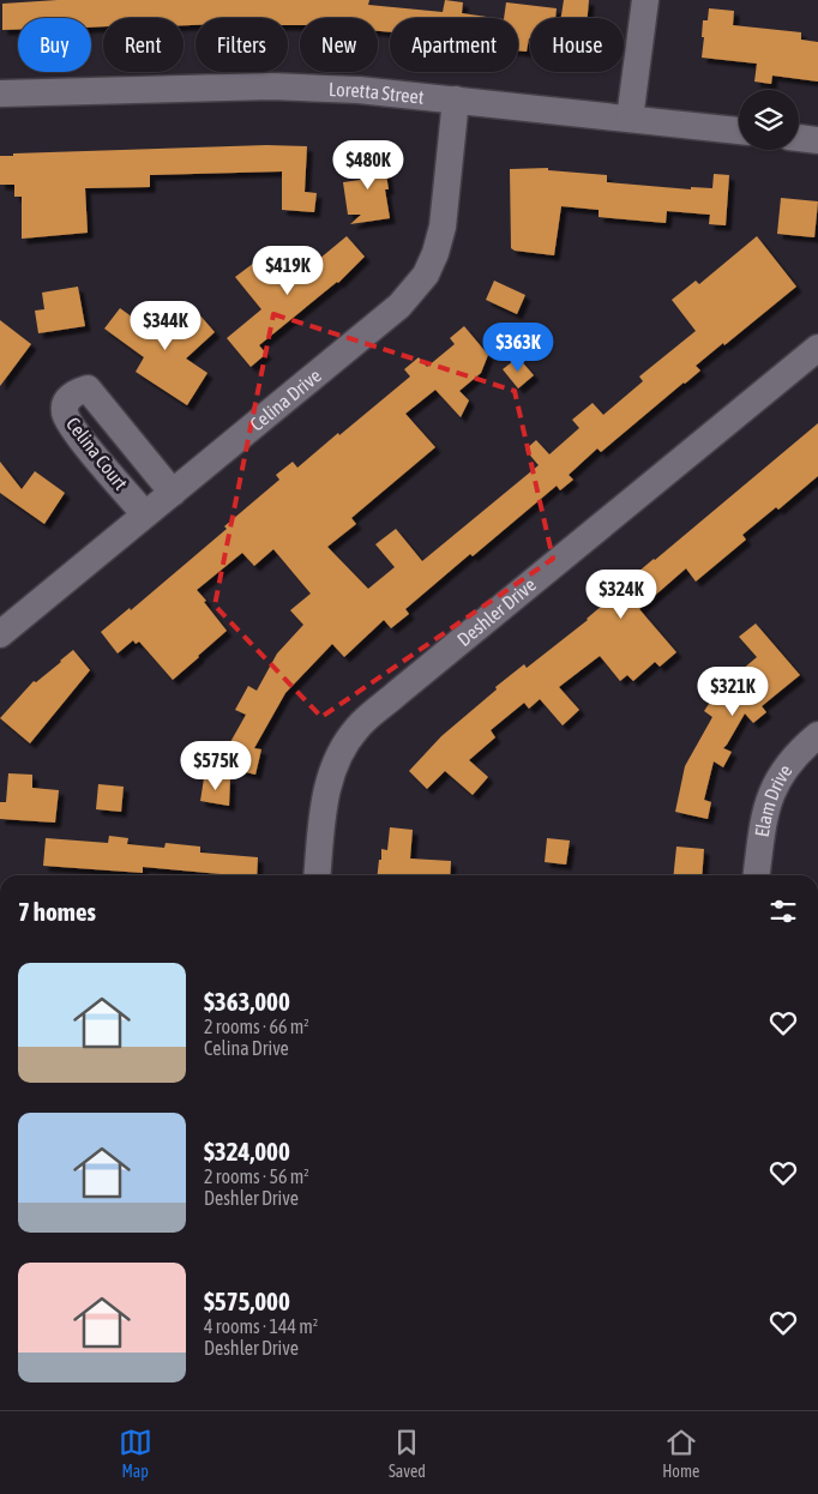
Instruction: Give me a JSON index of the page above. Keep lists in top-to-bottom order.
{
  "streets": {
    "street": [
      "Loretta Street",
      "Celina Drive",
      "Celina Court",
      "Deshler Drive",
      "Elam Drive"
    ]
  },
  "crossings": [
    ["Loretta Street", "Celina Drive"],
    ["Celina Drive", "Celina Court"]
  ],
  "page": {
    "chip": [
      "Buy",
      "Rent",
      "Filters",
      "New",
      "Apartment",
      "House"
    ],
    "price": [
      "$480K",
      "$419K",
      "$344K",
      "$363K",
      "$324K",
      "$321K",
      "$575K"
    ],
    "heading": "7 homes",
    "list": [
      {
        "name": "$363,000",
        "note": "2 rooms · 66 m² · Celina Drive"
      },
      {
        "name": "$324,000",
        "note": "2 rooms · 56 m² · Deshler Drive"
      },
      {
        "name": "$575,000",
        "note": "4 rooms · 144 m² · Deshler Drive"
      }
    ],
    "tabs": ["Map", "Saved", "Home"]
  }
}
